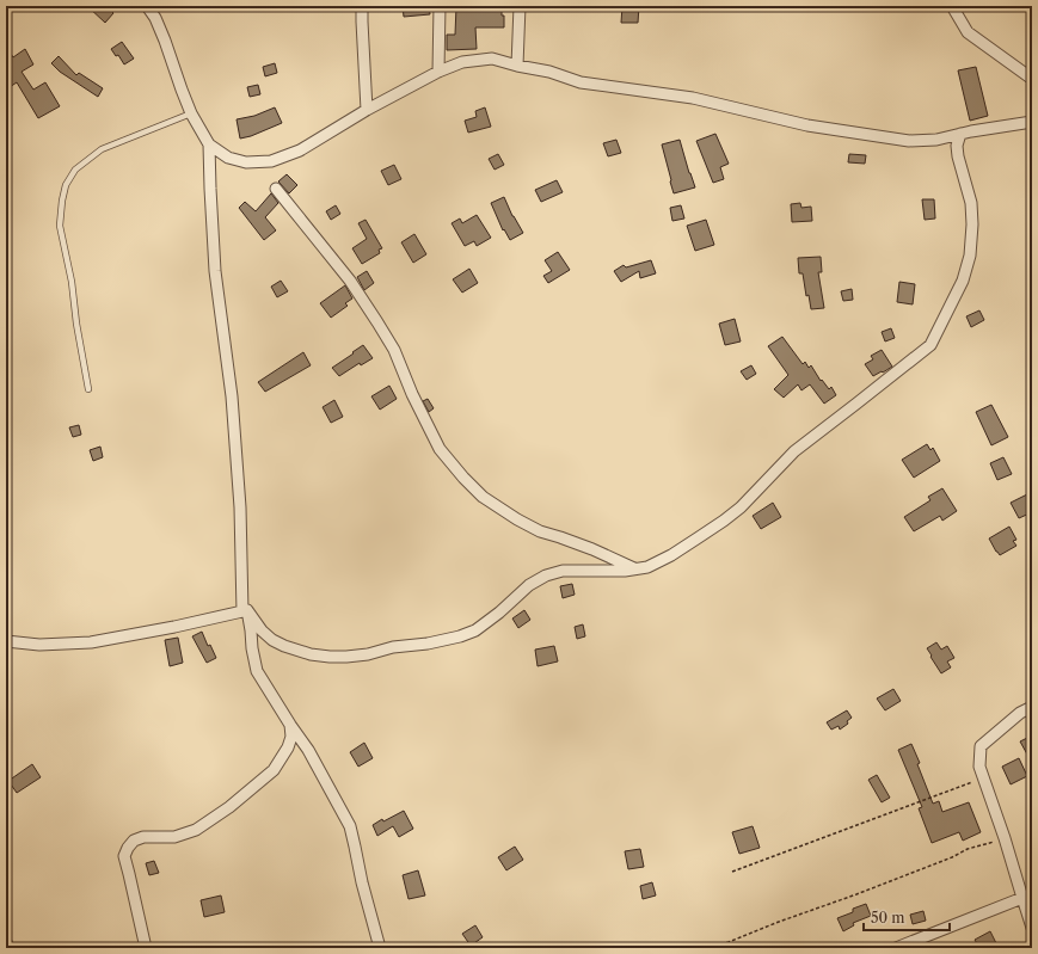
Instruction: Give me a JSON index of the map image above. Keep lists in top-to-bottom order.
{
  "scale_bar": "50 m"
}
